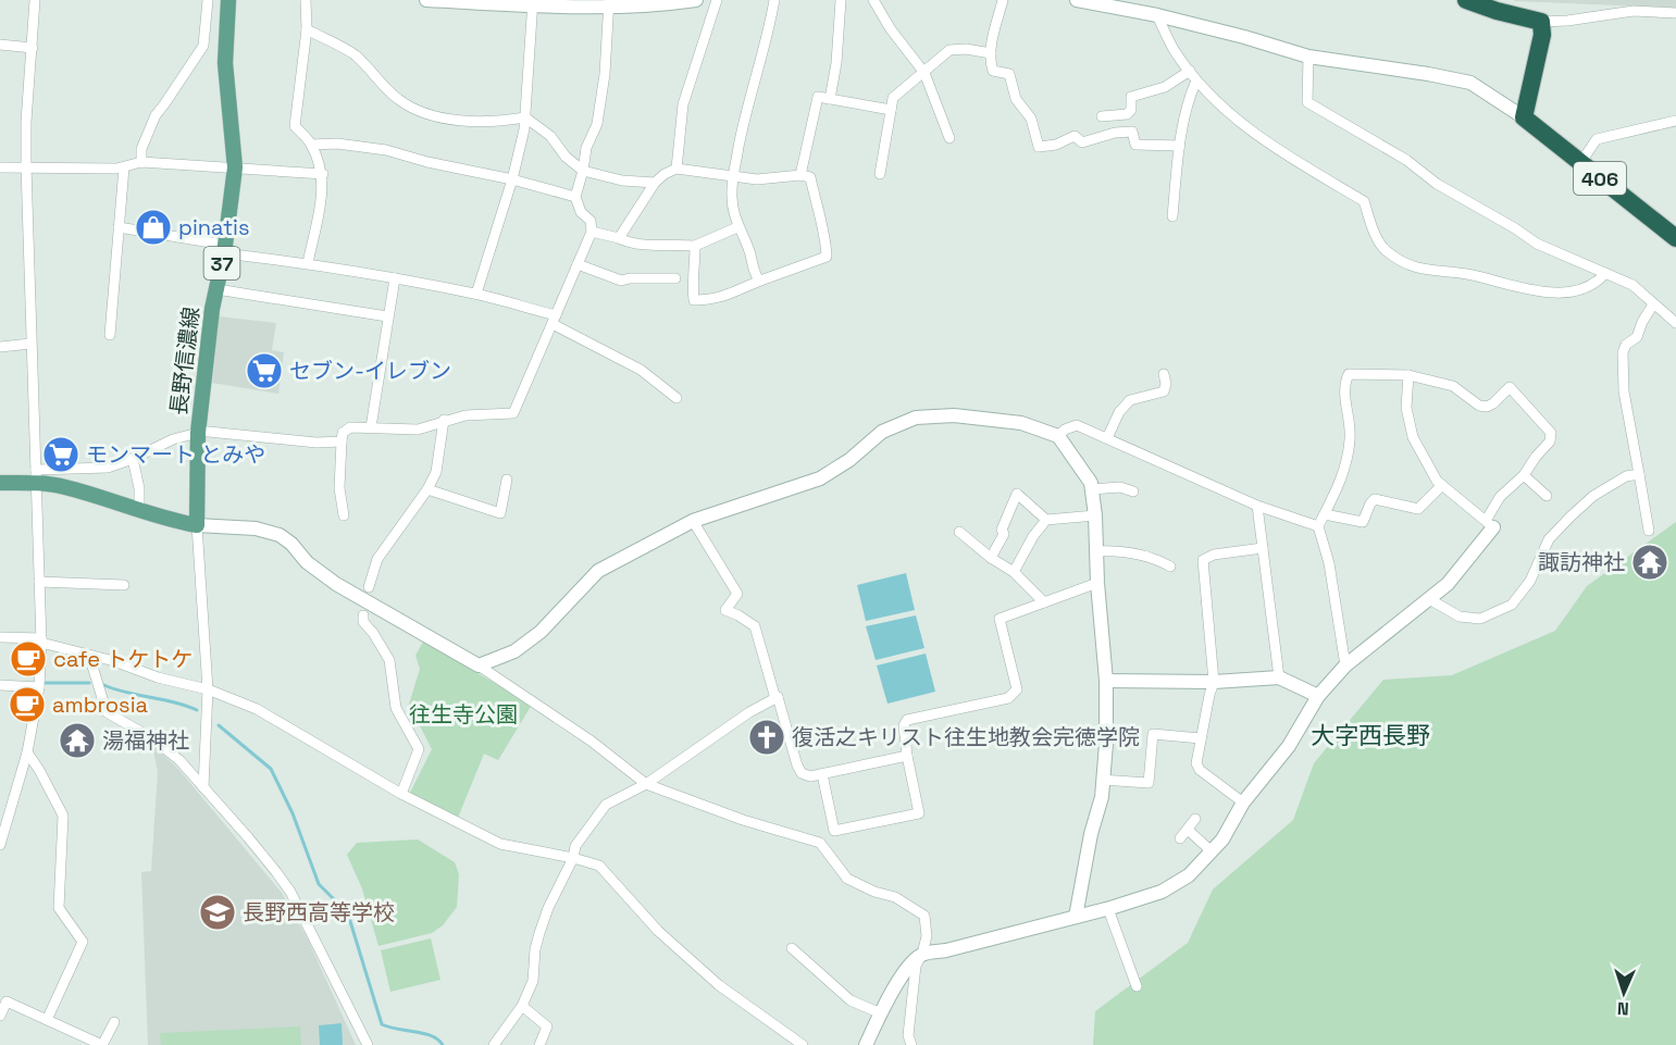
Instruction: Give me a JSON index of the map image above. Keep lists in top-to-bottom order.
{
  "streets": {
    "highway": ["406"],
    "main road": ["37", "長野信濃線"]
  },
  "districts": ["大字西長野"],
  "parks": ["往生寺公園"],
  "places": {
    "shop": ["pinatis"],
    "supermarket": ["セブン-イレブン", "モンマート とみや"],
    "temple": ["諏訪神社", "湯福神社"],
    "cafe": ["cafe トケトケ", "ambrosia"],
    "church": ["復活之キリスト往生地教会完徳学院"],
    "school or university": ["長野西高等学校"]
  },
  "north": "bottom"
}
